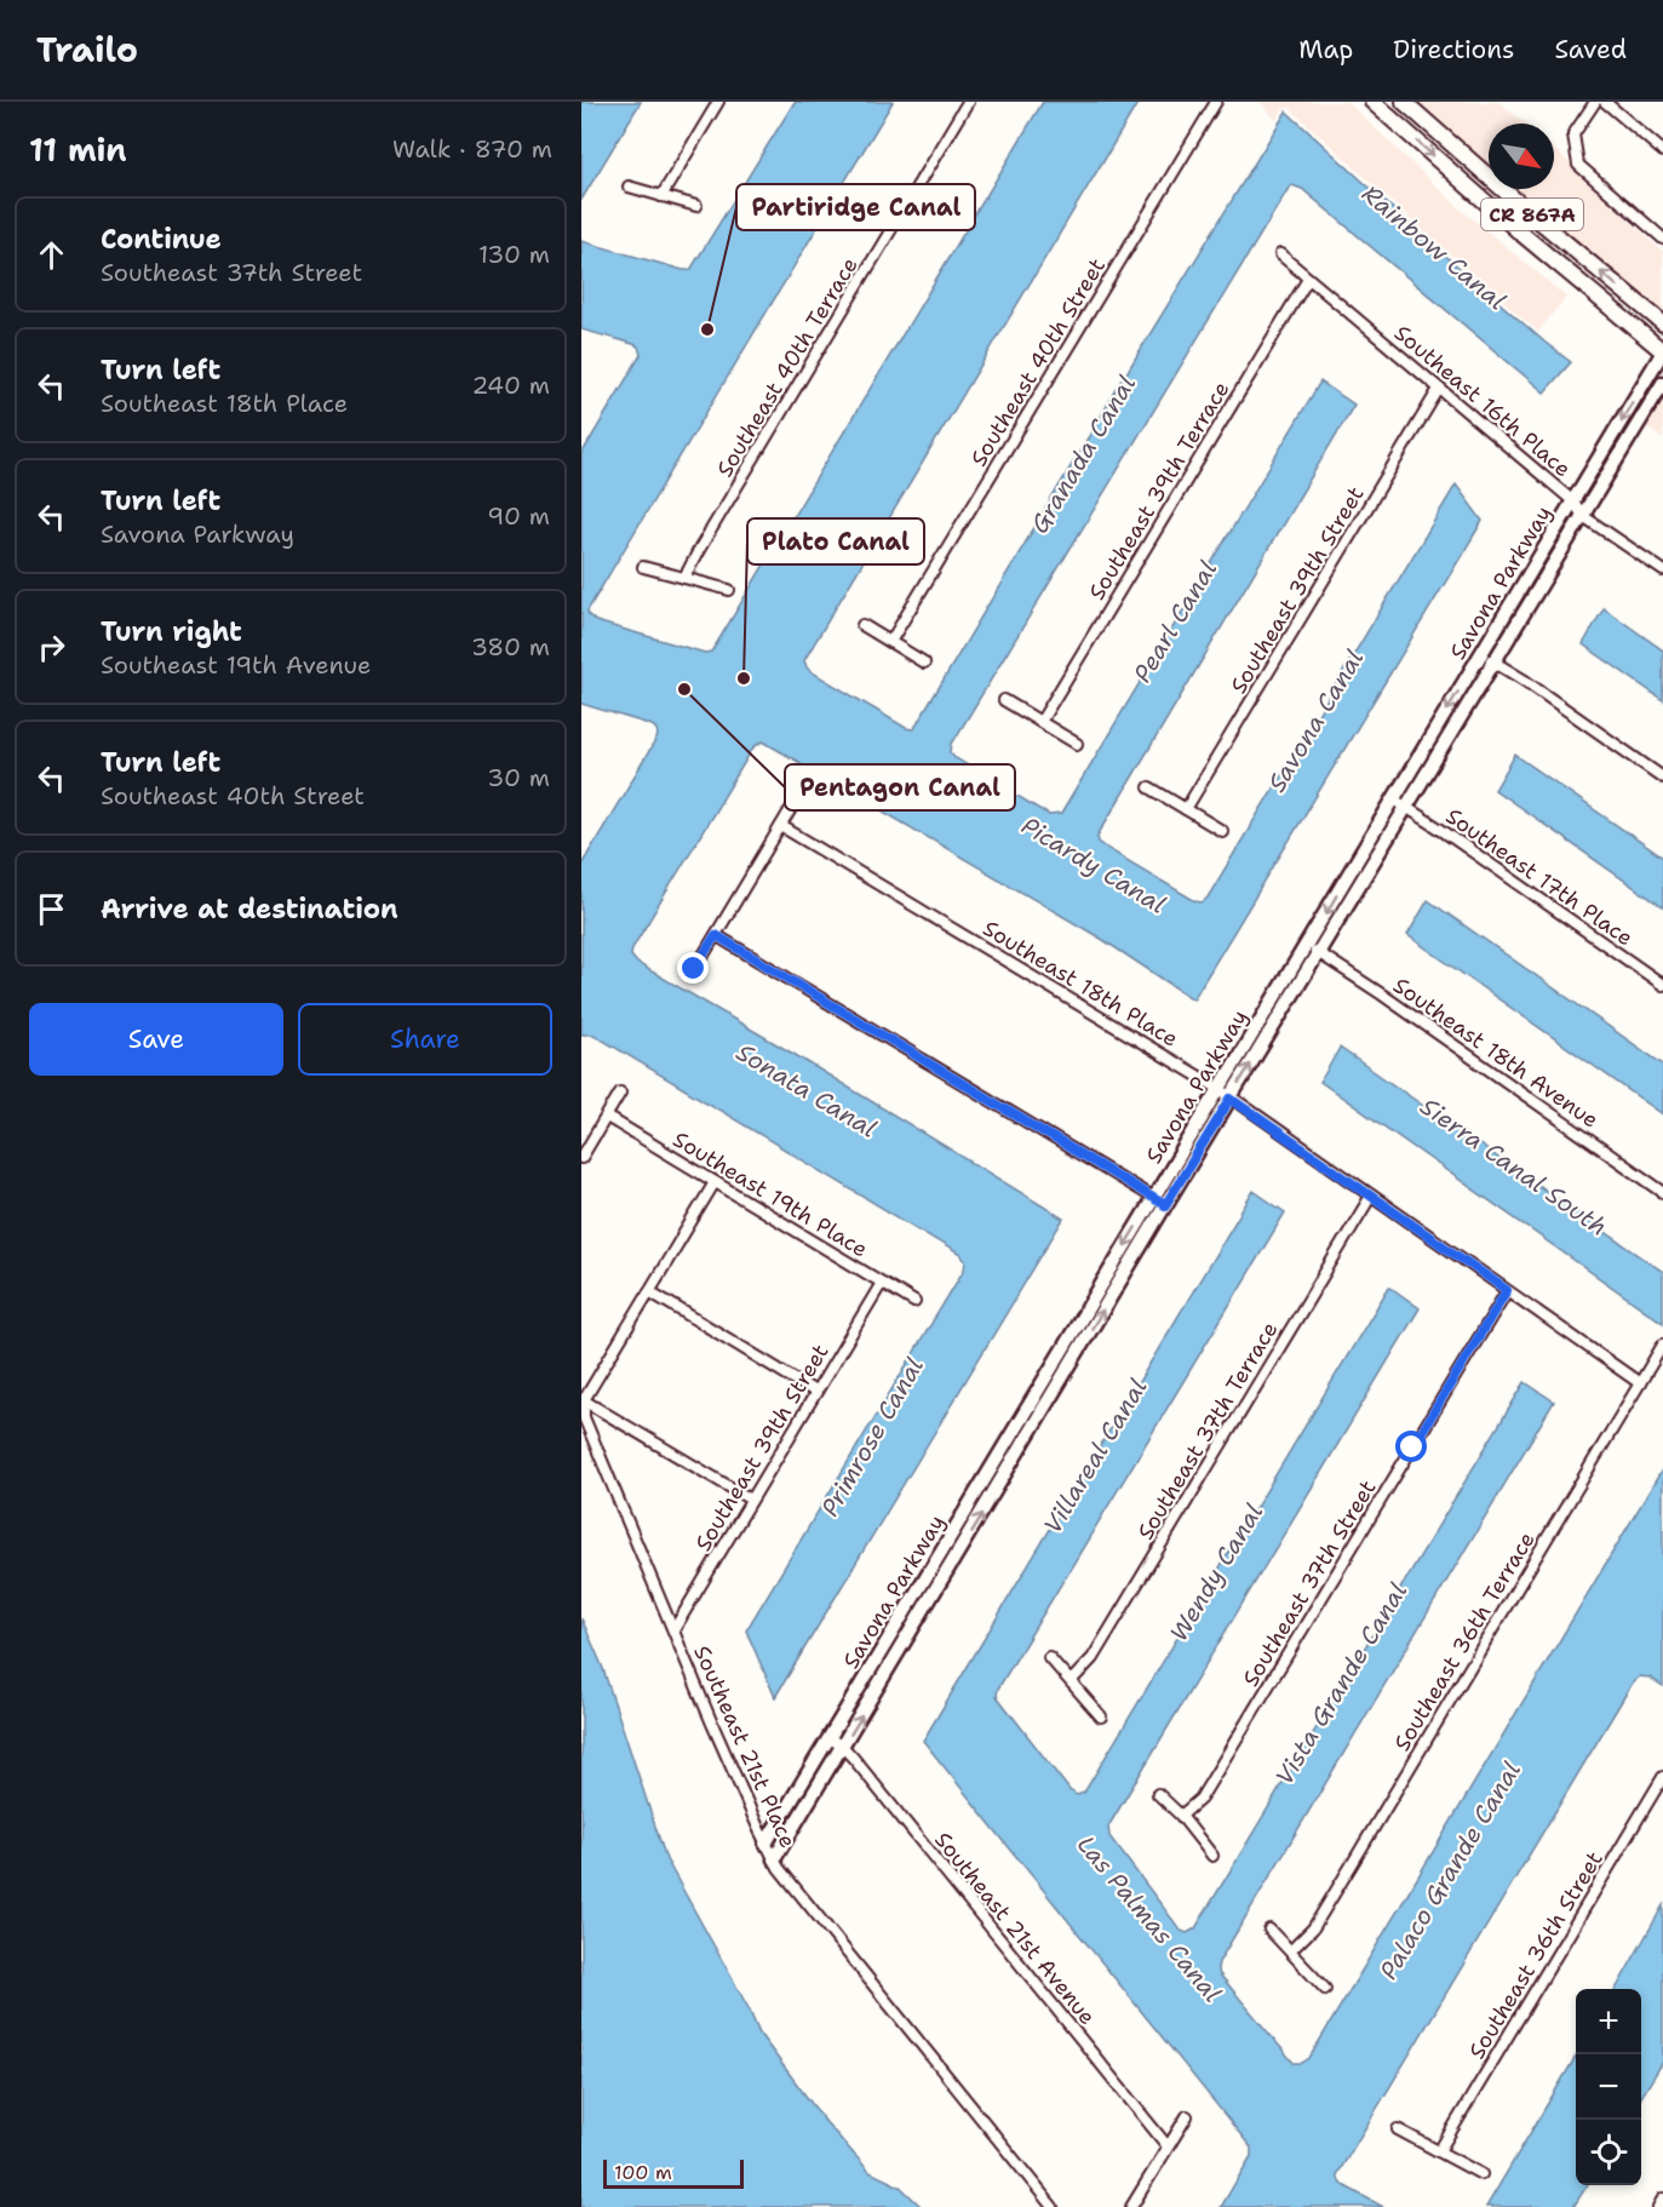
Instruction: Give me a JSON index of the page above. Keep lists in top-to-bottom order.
{
  "streets": {
    "main road": ["CR 867A"],
    "street": [
      "Southeast 40th Street",
      "Southeast 40th Terrace",
      "Southeast 16th Place",
      "Southeast 39th Terrace",
      "Savona Parkway",
      "Southeast 39th Street",
      "Southeast 17th Place",
      "Southeast 18th Place",
      "Southeast 18th Avenue",
      "Southeast 19th Place",
      "Southeast 37th Terrace",
      "Southeast 37th Street",
      "Southeast 36th Terrace",
      "Southeast 21st Place",
      "Southeast 21st Avenue",
      "Southeast 36th Street"
    ]
  },
  "crossings": [
    ["CR 867A", "Savona Parkway"],
    ["Southeast 16th Place", "Southeast 39th Terrace"],
    ["Southeast 16th Place", "Savona Parkway"],
    ["Southeast 16th Place", "Southeast 39th Street"],
    ["Savona Parkway", "Southeast 17th Place"],
    ["Savona Parkway", "Southeast 18th Place"],
    ["Savona Parkway", "Southeast 18th Avenue"],
    ["Savona Parkway", "Southeast 21st Place"],
    ["Savona Parkway", "Southeast 21st Avenue"],
    ["Southeast 39th Street", "Southeast 19th Place"],
    ["Southeast 39th Street", "Southeast 21st Place"],
    ["Southeast 18th Place", "Southeast 37th Terrace"],
    ["Southeast 18th Place", "Southeast 37th Street"],
    ["Southeast 18th Place", "Southeast 36th Terrace"]
  ],
  "water": [
    "Rainbow Canal",
    "Granada Canal",
    "Pearl Canal",
    "Savona Canal",
    "Picardy Canal",
    "Sonata Canal",
    "Sierra Canal South",
    "Primrose Canal",
    "Villareal Canal",
    "Wendy Canal",
    "Vista Grande Canal",
    "Palaco Grande Canal",
    "Las Palmas Canal"
  ],
  "places": ["Partiridge Canal", "Plato Canal", "Pentagon Canal"],
  "scale_bar": "100 m",
  "north": "bottom right",
  "page": {
    "header": "Trailo",
    "nav": ["Map", "Directions", "Saved"],
    "heading": ["11 min", "Walk · 870 m"],
    "list": [
      ["Continue", "Southeast 37th Street", "130 m"],
      ["Turn left", "Southeast 18th Place", "240 m"],
      ["Turn left", "Savona Parkway", "90 m"],
      ["Turn right", "Southeast 19th Avenue", "380 m"],
      ["Turn left", "Southeast 40th Street", "30 m"],
      "Arrive at destination"
    ],
    "buttons": ["Save", "Share"],
    "map_buttons": ["+", "−"],
    "scale": "100 m"
  }
}
